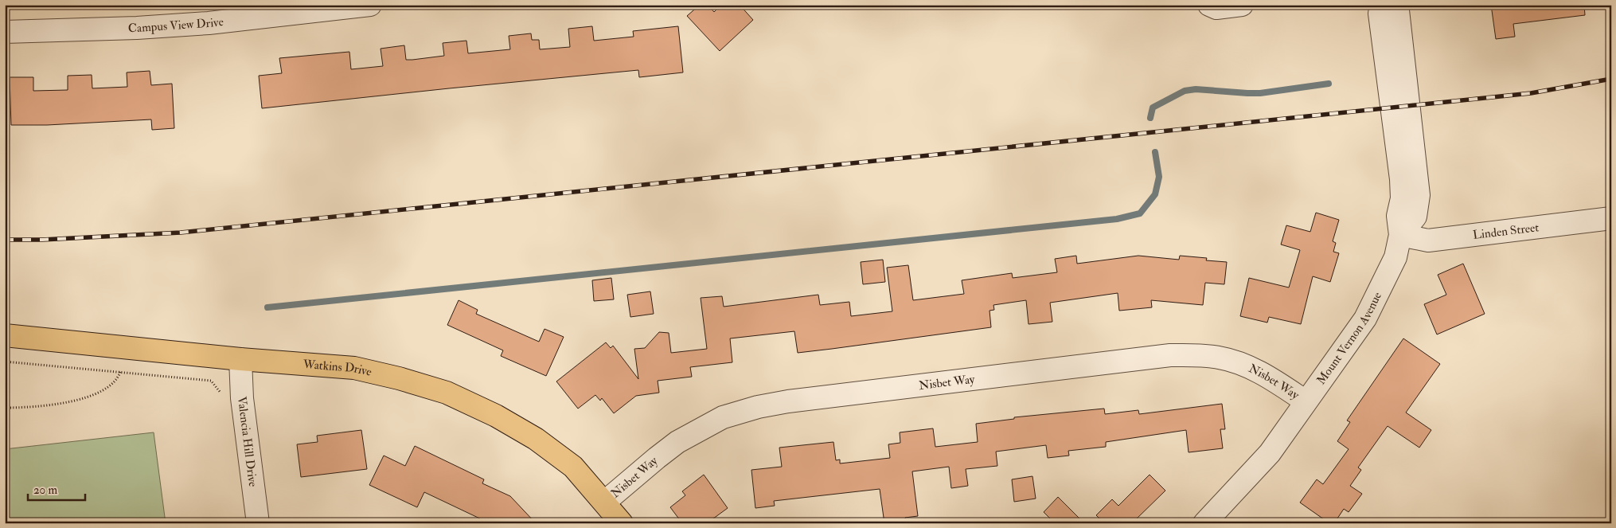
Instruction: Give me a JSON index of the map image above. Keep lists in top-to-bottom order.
{
  "streets": {
    "main road": ["Watkins Drive"],
    "street": [
      "Campus View Drive",
      "Linden Street",
      "Mount Vernon Avenue",
      "Nisbet Way",
      "Valencia Hill Drive"
    ]
  },
  "crossings": [
    ["Linden Street", "Mount Vernon Avenue"],
    ["Mount Vernon Avenue", "Nisbet Way"],
    ["Watkins Drive", "Nisbet Way"],
    ["Watkins Drive", "Valencia Hill Drive"]
  ],
  "scale_bar": "20 m"
}
